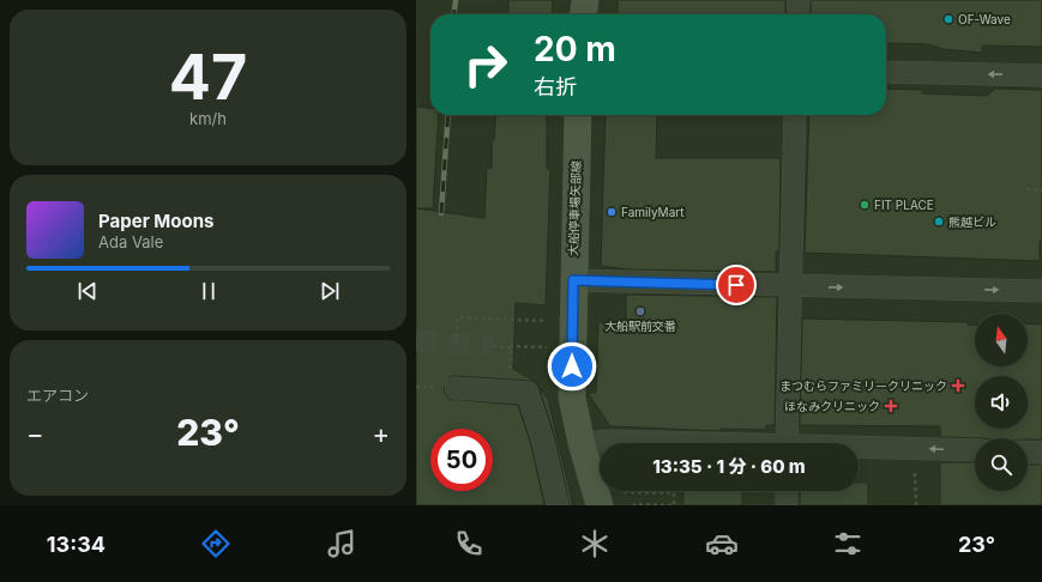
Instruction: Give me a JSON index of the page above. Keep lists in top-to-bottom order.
{
  "streets": {
    "main road": ["大船停車場矢部線"]
  },
  "places": {
    "other": [
      "OF-Wave",
      "FIT PLACE",
      "FamilyMart",
      "熊越ビル",
      "大船駅前交番"
    ],
    "health": ["まつむらファミリークリニック", "ほなみクリニック"]
  },
  "north": "top",
  "page": {
    "tile": [
      ["47", "km/h"],
      "エアコン"
    ],
    "turn": ["20 m", "右折"],
    "song": ["Paper Moons", "Ada Vale"],
    "heat": ["−", "23°", "+"],
    "limit": "50",
    "trip": "13:35 · 1 分 · 60 m",
    "tabs": ["13:34", "23°"]
  }
}
